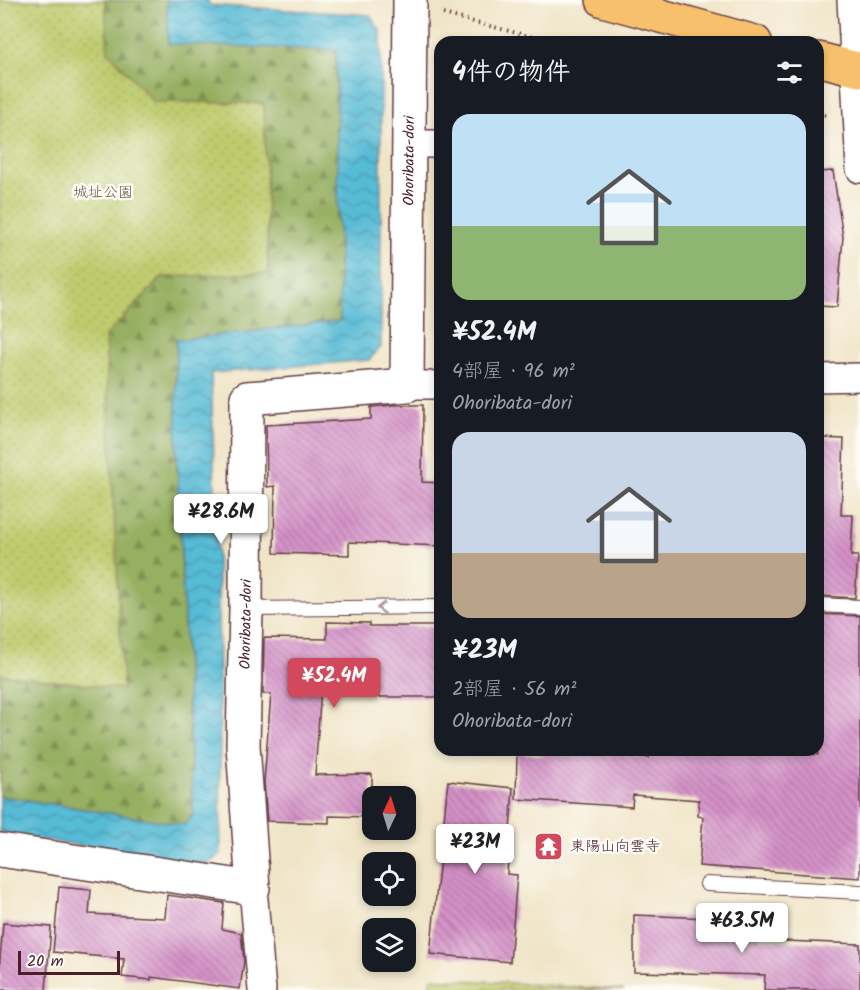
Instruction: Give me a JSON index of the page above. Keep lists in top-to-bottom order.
{
  "streets": {
    "street": ["Ohoribata-dori"]
  },
  "parks": ["城址公園"],
  "places": {
    "temple": ["東陽山向雲寺"]
  },
  "scale_bar": "20 m",
  "north": "top",
  "page": {
    "heading": "4件の物件",
    "list": [
      {
        "name": "¥52.4M",
        "note": "4部屋 · 96 m² · Ohoribata-dori"
      },
      {
        "name": "¥23M",
        "note": "2部屋 · 56 m² · Ohoribata-dori"
      }
    ],
    "price": [
      "¥28.6M",
      "¥52.4M",
      "¥23M",
      "¥63.5M"
    ],
    "scale": "20 m"
  }
}
